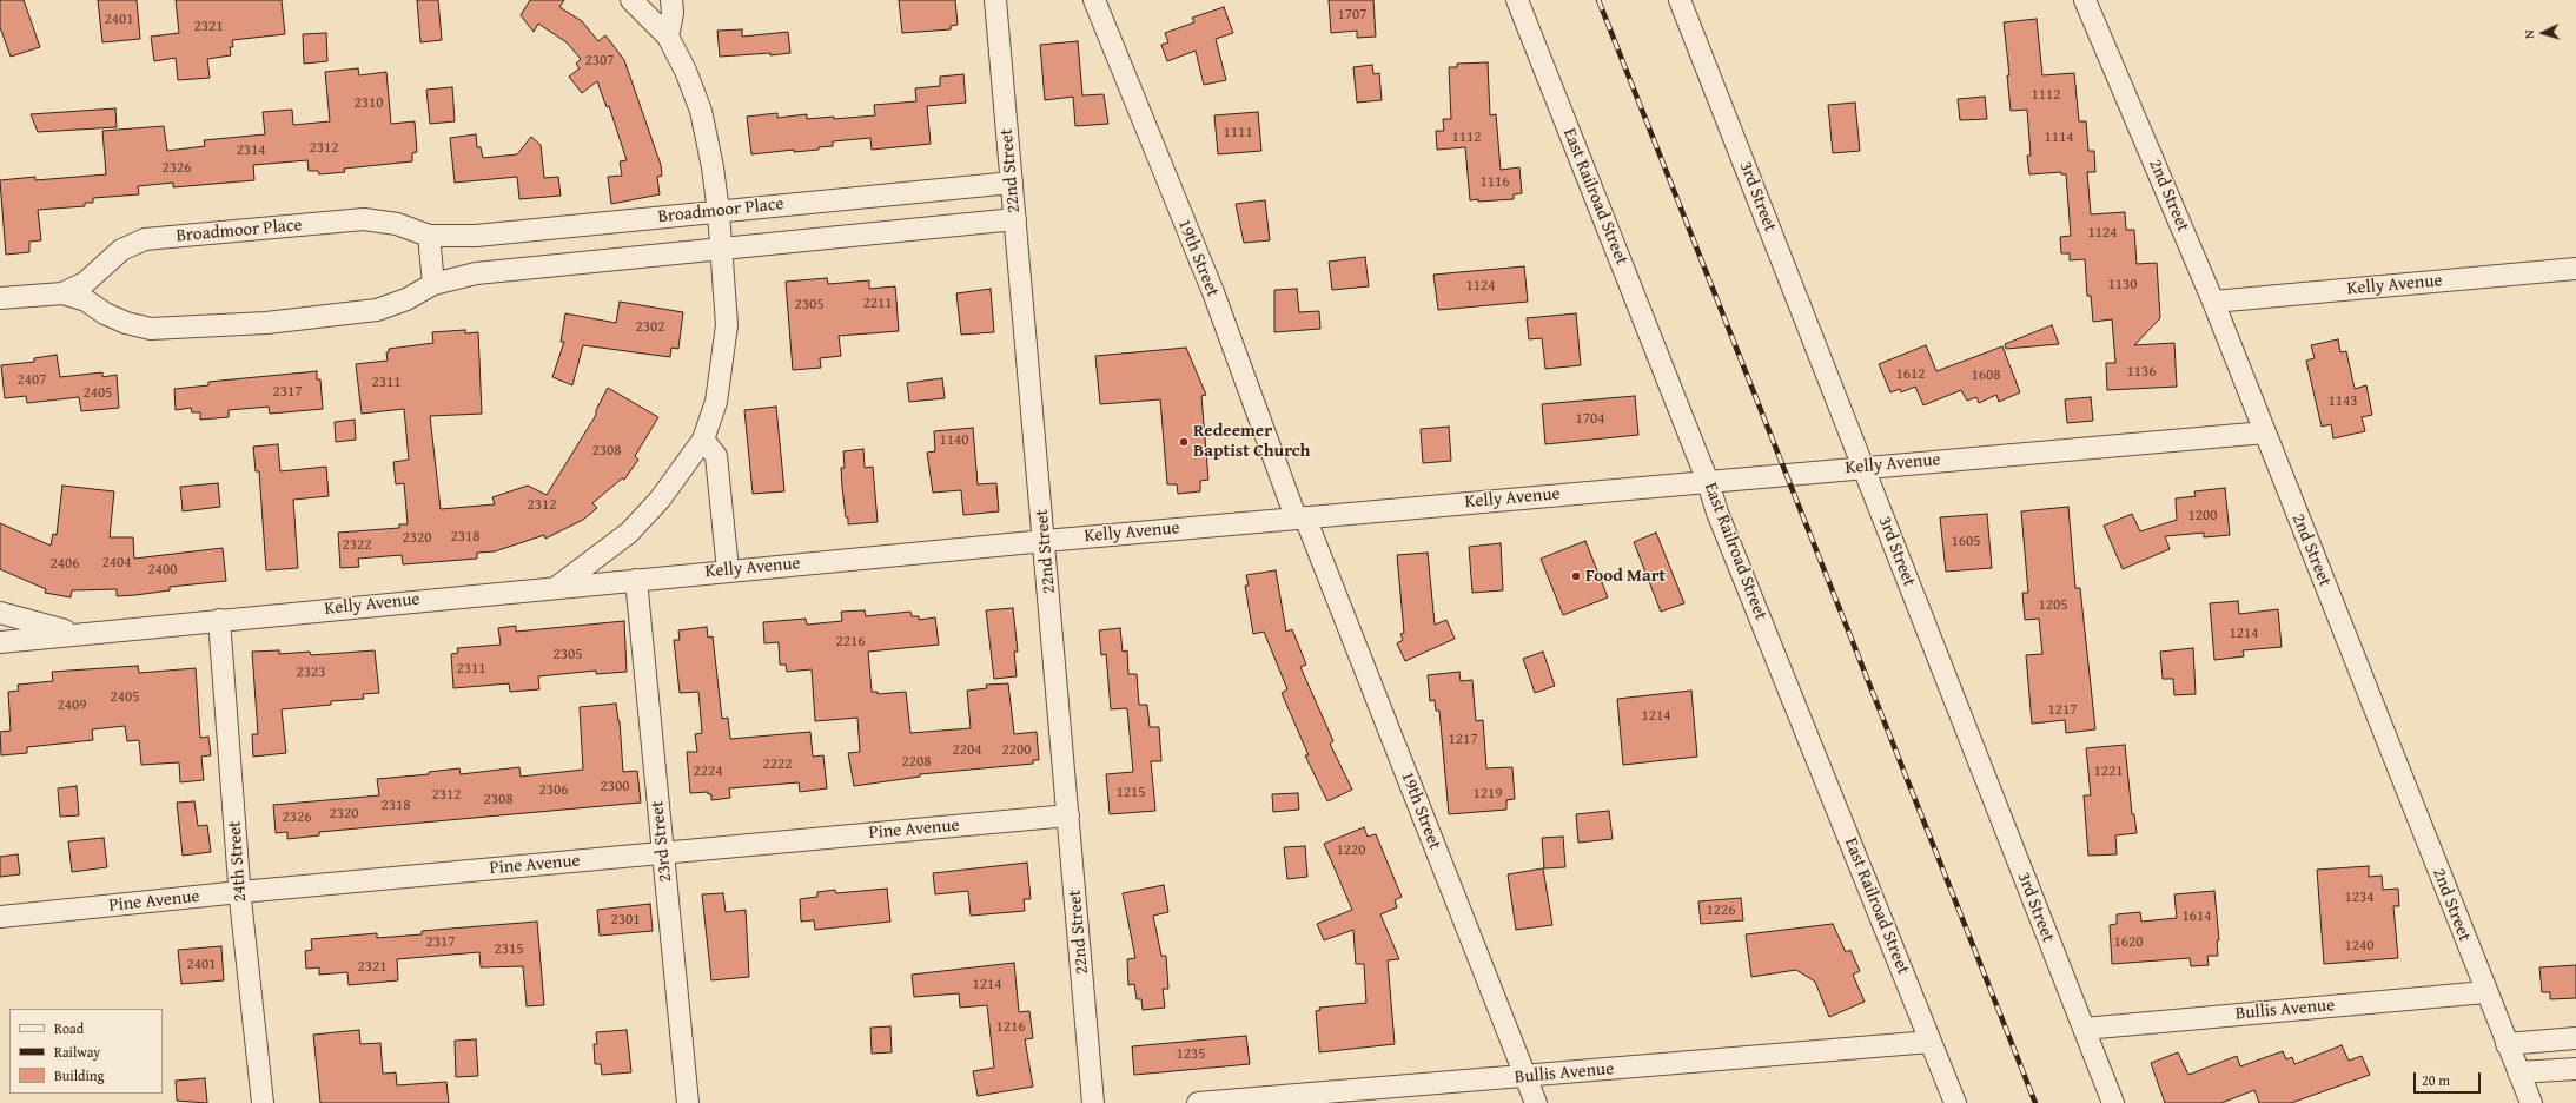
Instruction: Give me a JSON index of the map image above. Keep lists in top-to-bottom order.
{
  "streets": {
    "street": [
      "22nd Street",
      "2nd Street",
      "East Railroad Street",
      "3rd Street",
      "Broadmoor Place",
      "19th Street",
      "Kelly Avenue",
      "Pine Avenue",
      "23rd Street",
      "24th Street",
      "Bullis Avenue"
    ]
  },
  "crossings": [
    ["22nd Street", "Broadmoor Place"],
    ["22nd Street", "Kelly Avenue"],
    ["22nd Street", "Pine Avenue"],
    ["2nd Street", "Kelly Avenue"],
    ["2nd Street", "Bullis Avenue"],
    ["East Railroad Street", "Kelly Avenue"],
    ["East Railroad Street", "Bullis Avenue"],
    ["3rd Street", "Kelly Avenue"],
    ["3rd Street", "Bullis Avenue"],
    ["19th Street", "Kelly Avenue"],
    ["19th Street", "Bullis Avenue"],
    ["Kelly Avenue", "23rd Street"],
    ["Kelly Avenue", "24th Street"],
    ["Pine Avenue", "23rd Street"],
    ["Pine Avenue", "24th Street"]
  ],
  "places": ["Redeemer Baptist Church", "Food Mart"],
  "house_numbers": [
    "1707",
    "2401",
    "2321",
    "2307",
    "1112",
    "2310",
    "1111",
    "1112",
    "1114",
    "2312",
    "2314",
    "2326",
    "1116",
    "1124",
    "1130",
    "1124",
    "2211",
    "2305",
    "2302",
    "1136",
    "1612",
    "1608",
    "2407",
    "2311",
    "2317",
    "2405",
    "1143",
    "1704",
    "1140",
    "2308",
    "2312",
    "1200",
    "2318",
    "2320",
    "1605",
    "2322",
    "2404",
    "2406",
    "2400",
    "1205",
    "1214",
    "2216",
    "2305",
    "2311",
    "2323",
    "2405",
    "2409",
    "1217",
    "1214",
    "1217",
    "2204",
    "2200",
    "2208",
    "2222",
    "2224",
    "1221",
    "2300",
    "2306",
    "1215",
    "1219",
    "2312",
    "2308",
    "2318",
    "2320",
    "2326",
    "1220",
    "1234",
    "1226",
    "1614",
    "2301",
    "2317",
    "1620",
    "1240",
    "2315",
    "2401",
    "2321",
    "1214",
    "1216",
    "1235"
  ],
  "legend": ["Road", "Railway", "Building"],
  "scale_bar": "20 m",
  "north": "left"
}
